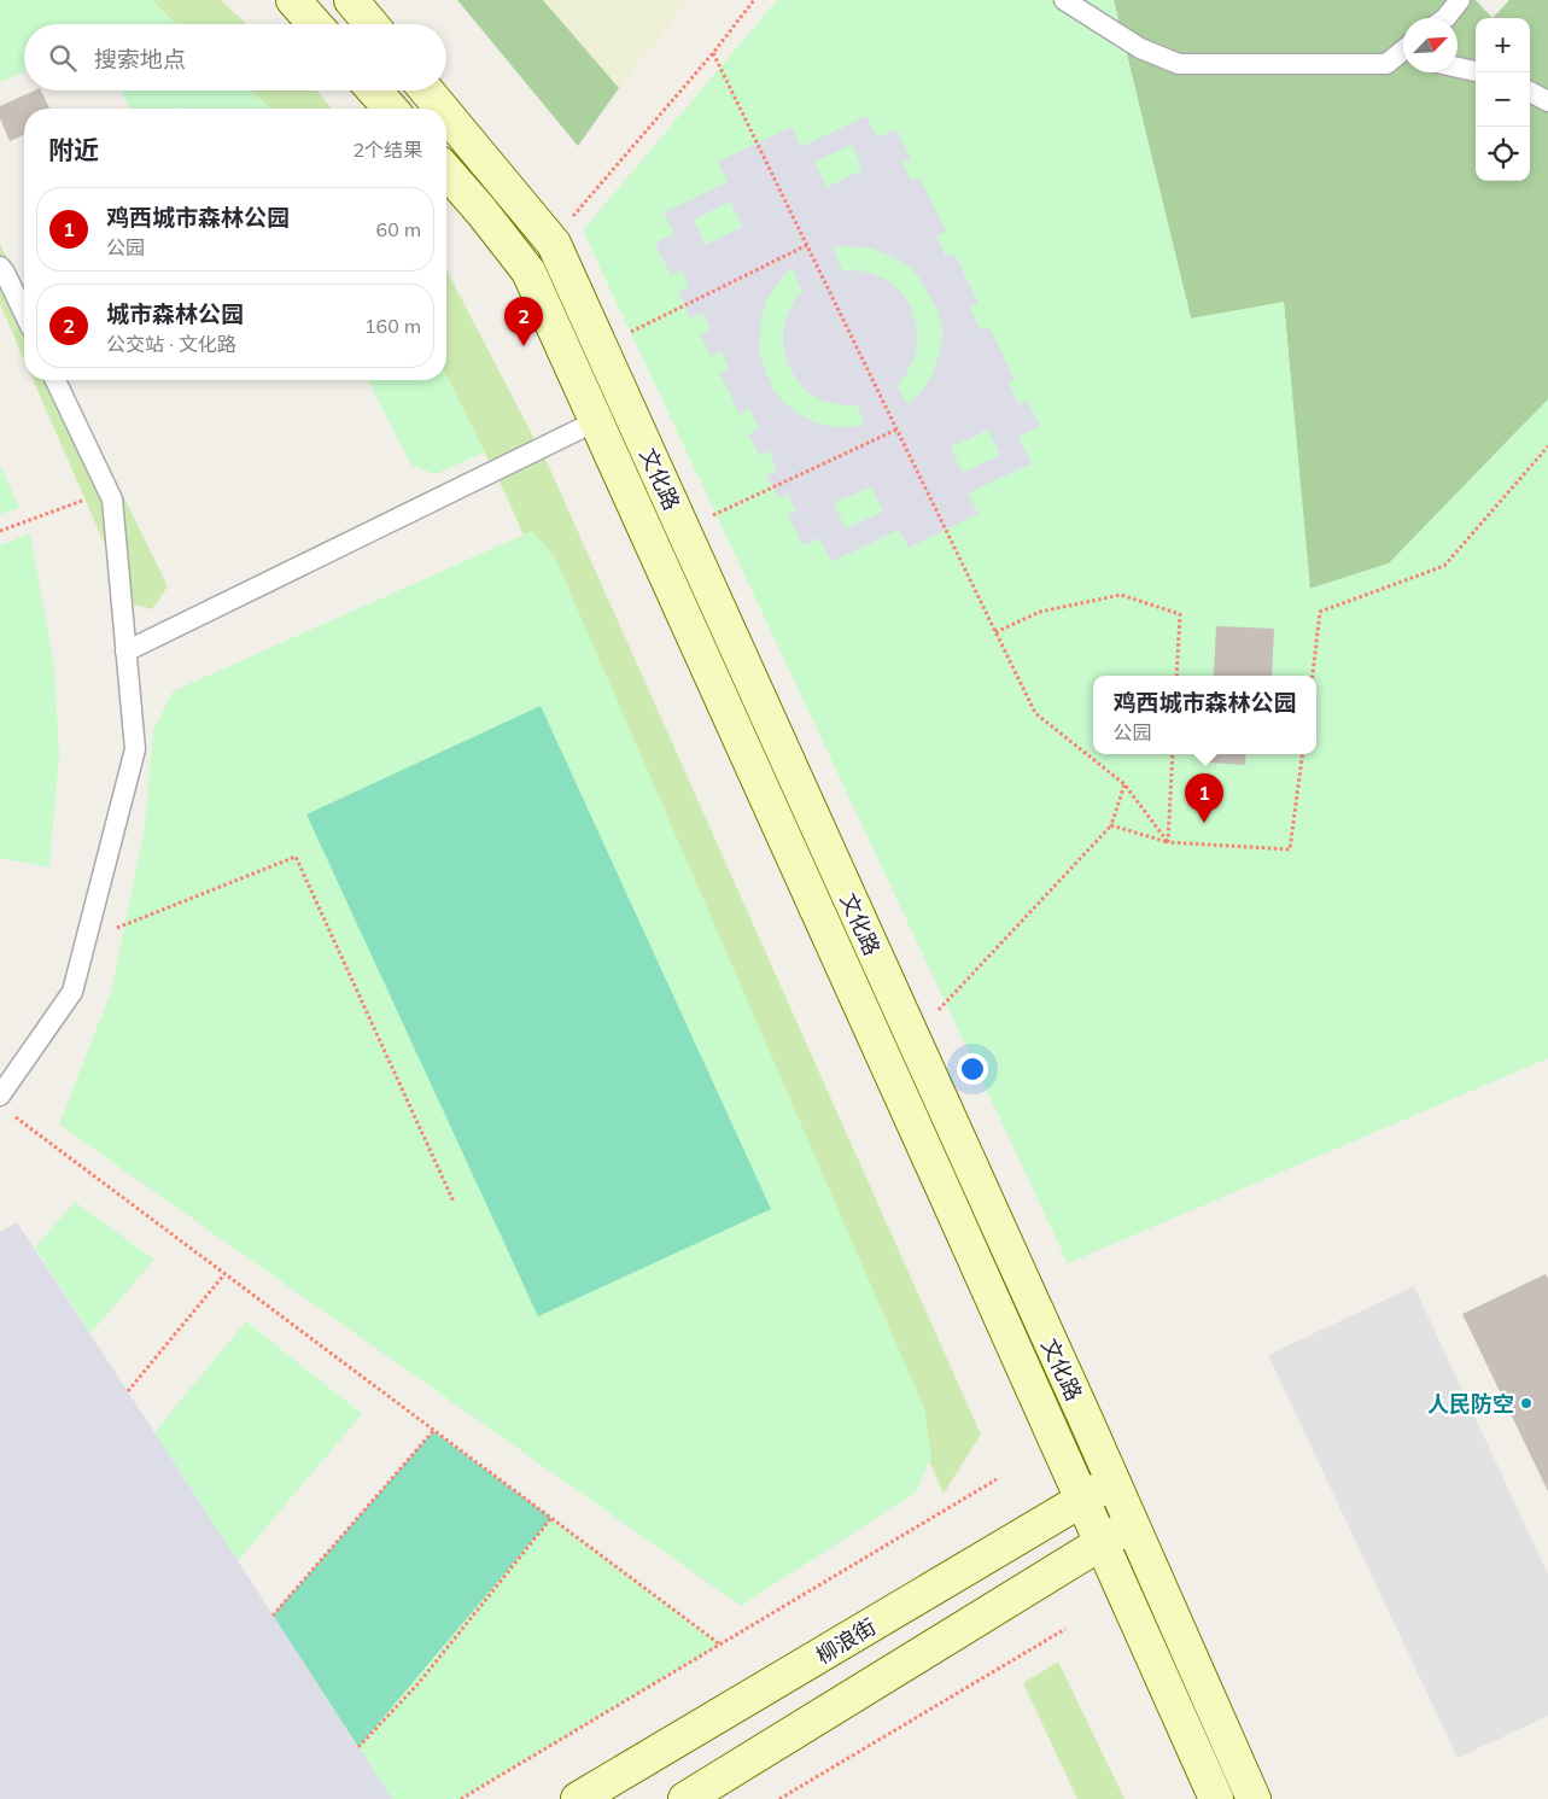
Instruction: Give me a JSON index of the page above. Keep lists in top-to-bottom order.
{
  "streets": {
    "main road": ["文化路", "柳浪街"]
  },
  "crossings": [
    ["文化路", "柳浪街"]
  ],
  "places": ["人民防空"],
  "north": "top right",
  "page": {
    "map_buttons": ["+", "−"],
    "search": "搜索地点",
    "heading": ["附近", "2个结果"],
    "list": [
      {
        "mark": "1",
        "name": "鸡西城市森林公园",
        "note": "公园",
        "value": "60 m"
      },
      {
        "mark": "2",
        "name": "城市森林公园",
        "note": "公交站 · 文化路",
        "value": "160 m"
      }
    ],
    "pins": ["2", "1"],
    "popup": ["鸡西城市森林公园", "公园"]
  }
}
